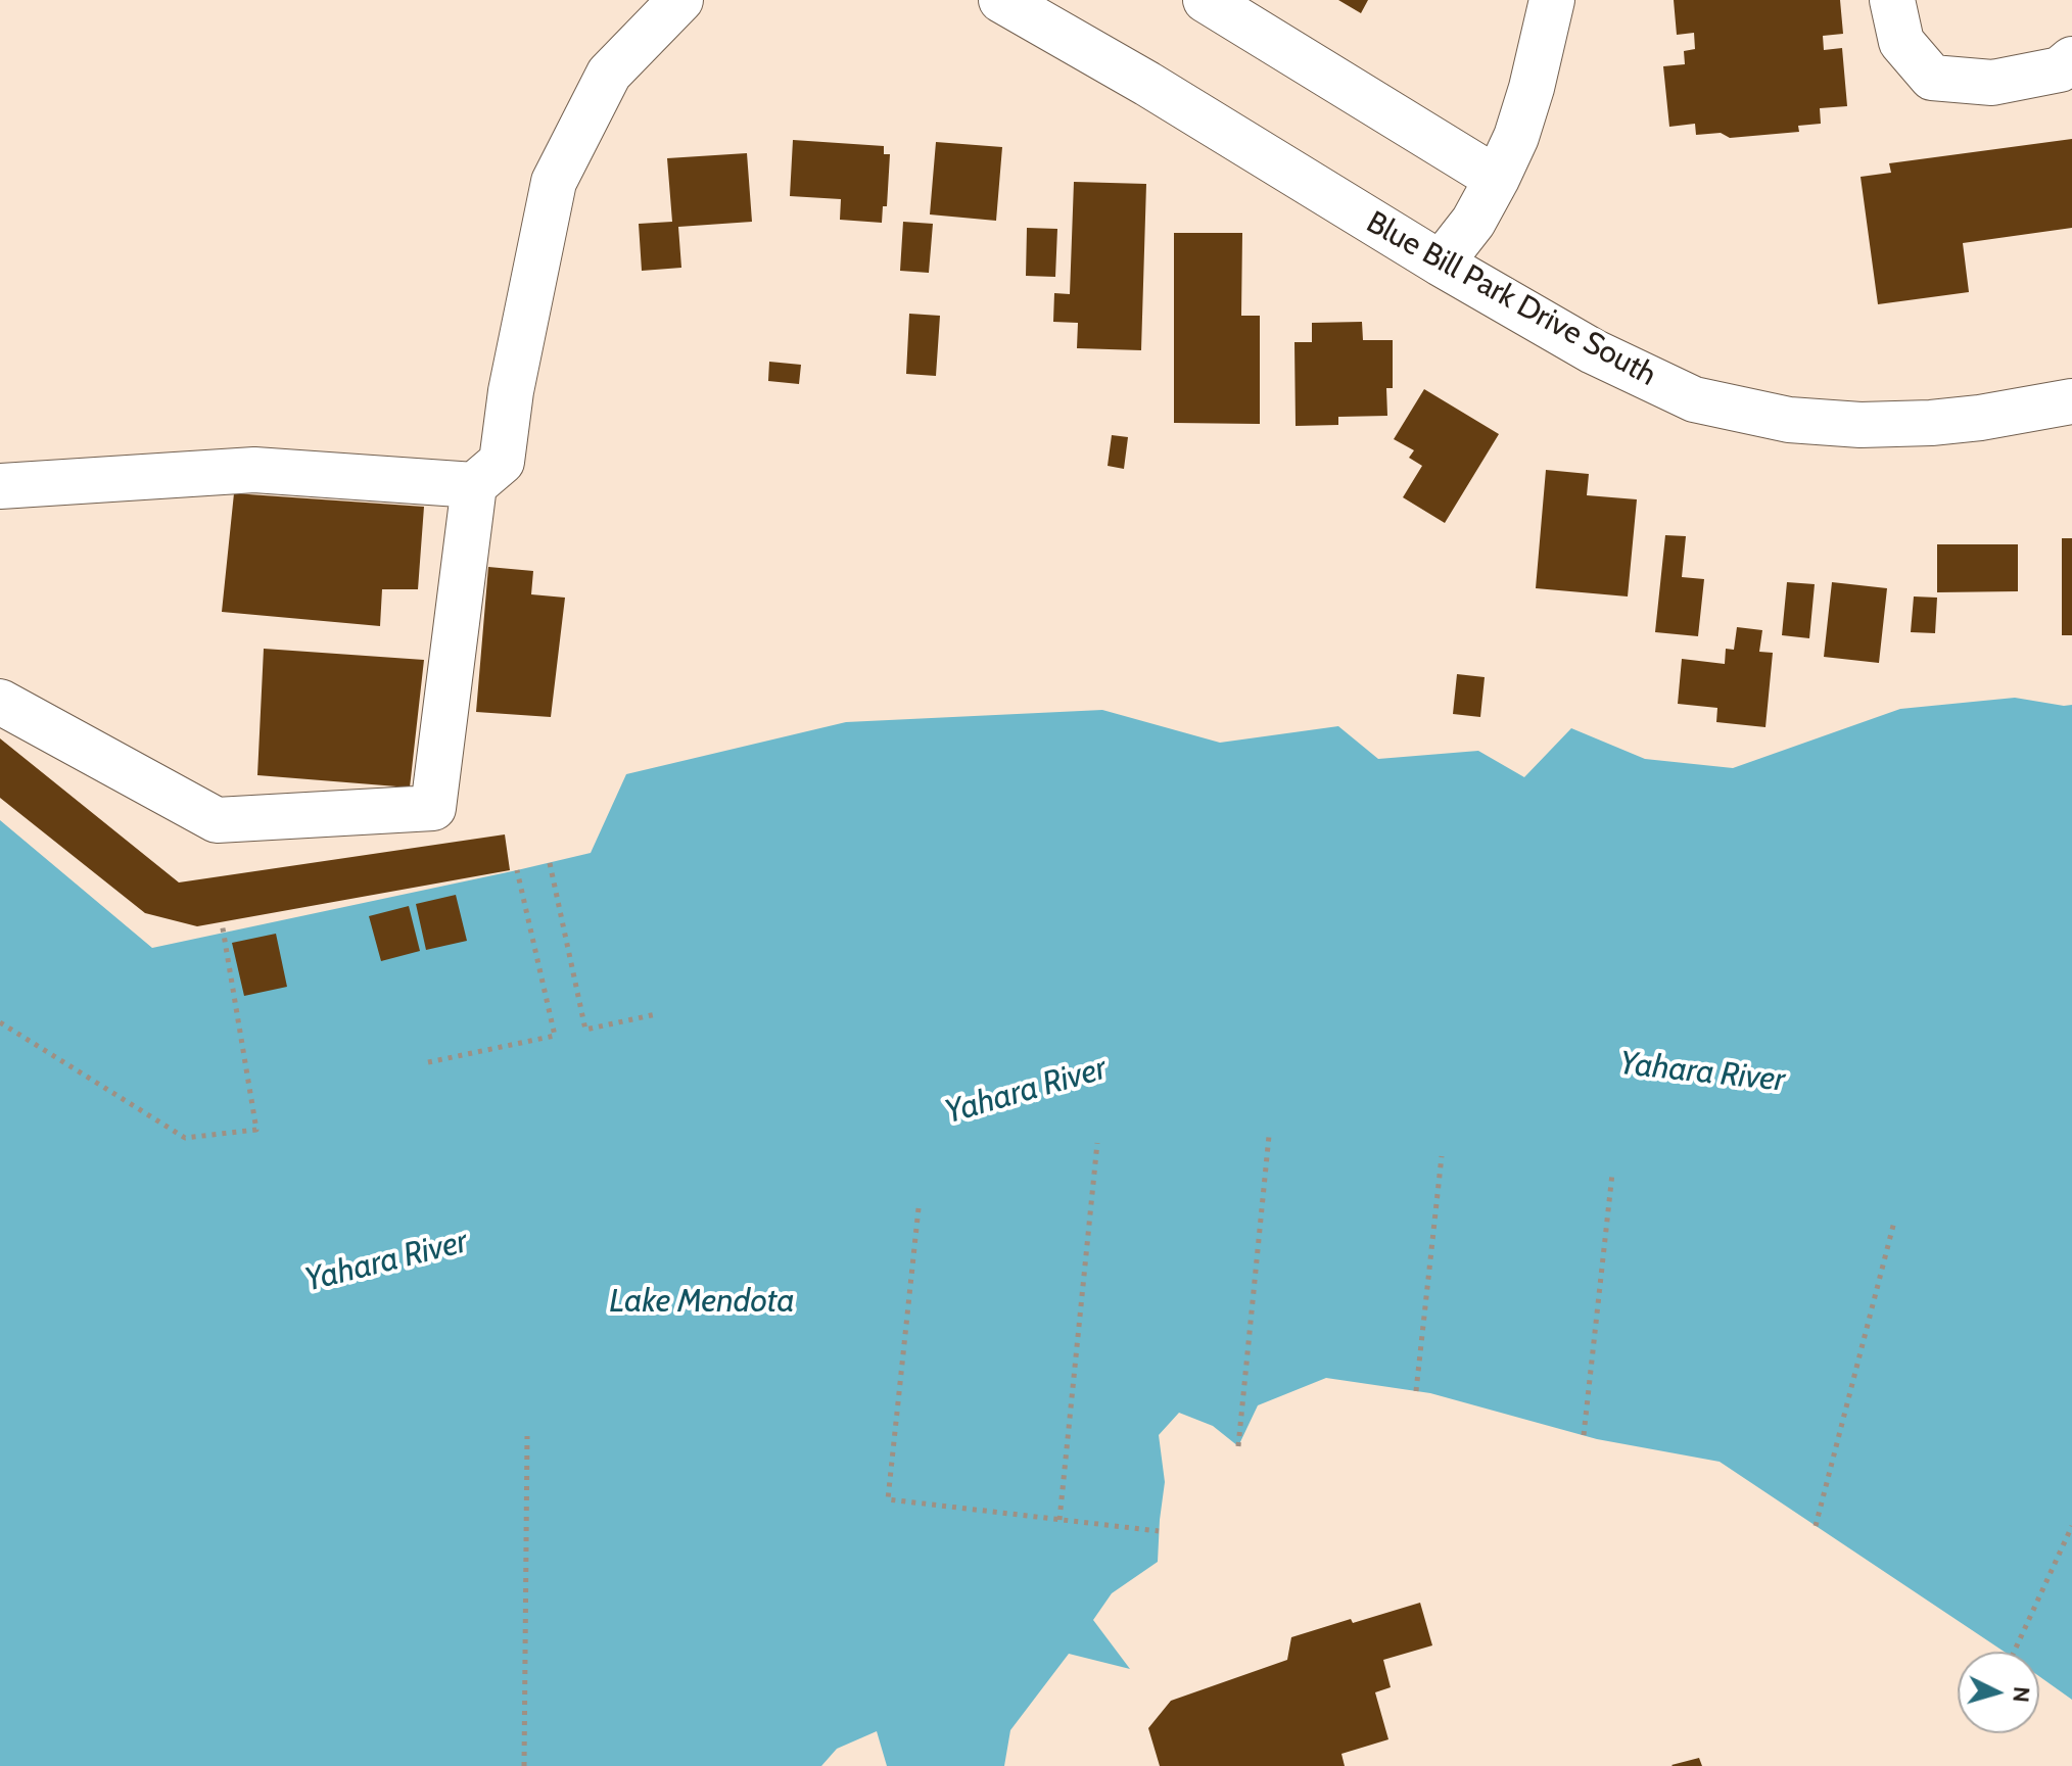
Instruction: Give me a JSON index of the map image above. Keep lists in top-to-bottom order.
{
  "streets": {
    "street": ["Blue Bill Park Drive South"]
  },
  "water": ["Yahara River", "Lake Mendota"],
  "north": "right"
}
